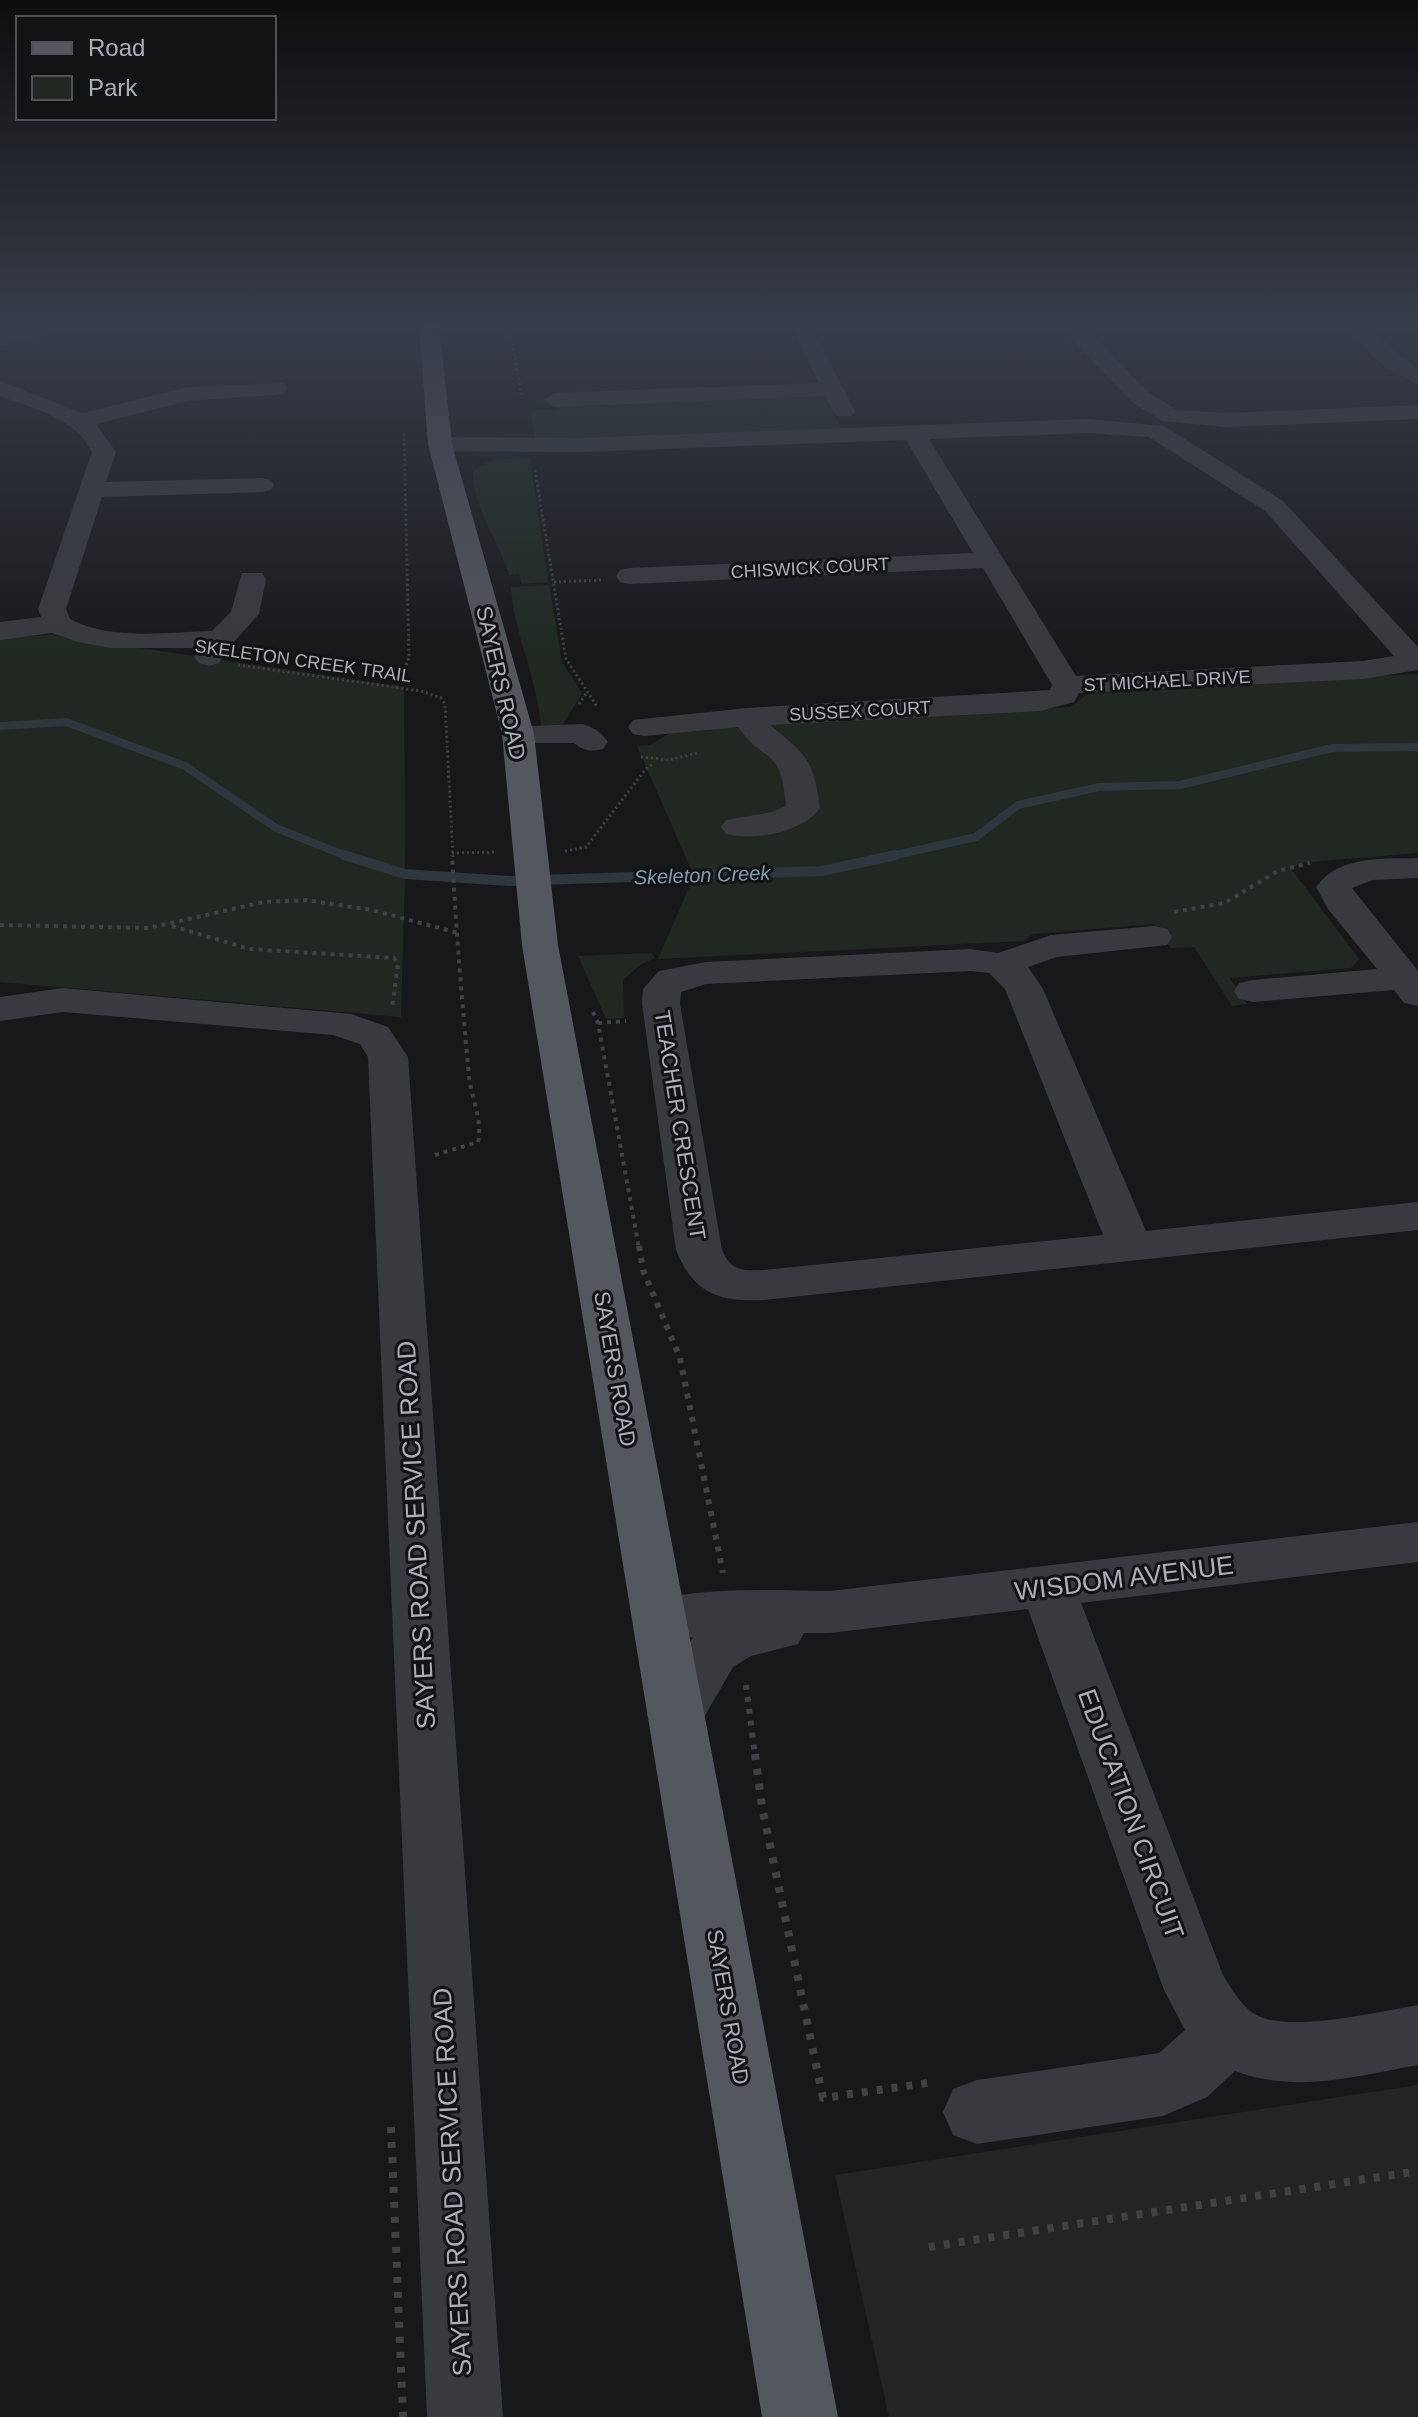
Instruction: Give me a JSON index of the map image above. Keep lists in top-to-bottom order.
{
  "streets": {
    "main road": ["SAYERS ROAD"],
    "street": [
      "CHISWICK COURT",
      "ST MICHAEL DRIVE",
      "SUSSEX COURT",
      "TEACHER CRESCENT",
      "SAYERS ROAD SERVICE ROAD",
      "WISDOM AVENUE",
      "EDUCATION CIRCUIT"
    ],
    "path": ["SKELETON CREEK TRAIL"]
  },
  "crossings": [
    ["CHISWICK COURT", "ST MICHAEL DRIVE"],
    ["ST MICHAEL DRIVE", "SUSSEX COURT"],
    ["SAYERS ROAD", "WISDOM AVENUE"],
    ["WISDOM AVENUE", "EDUCATION CIRCUIT"]
  ],
  "water": ["Skeleton Creek"],
  "legend": ["Road", "Park"]
}
